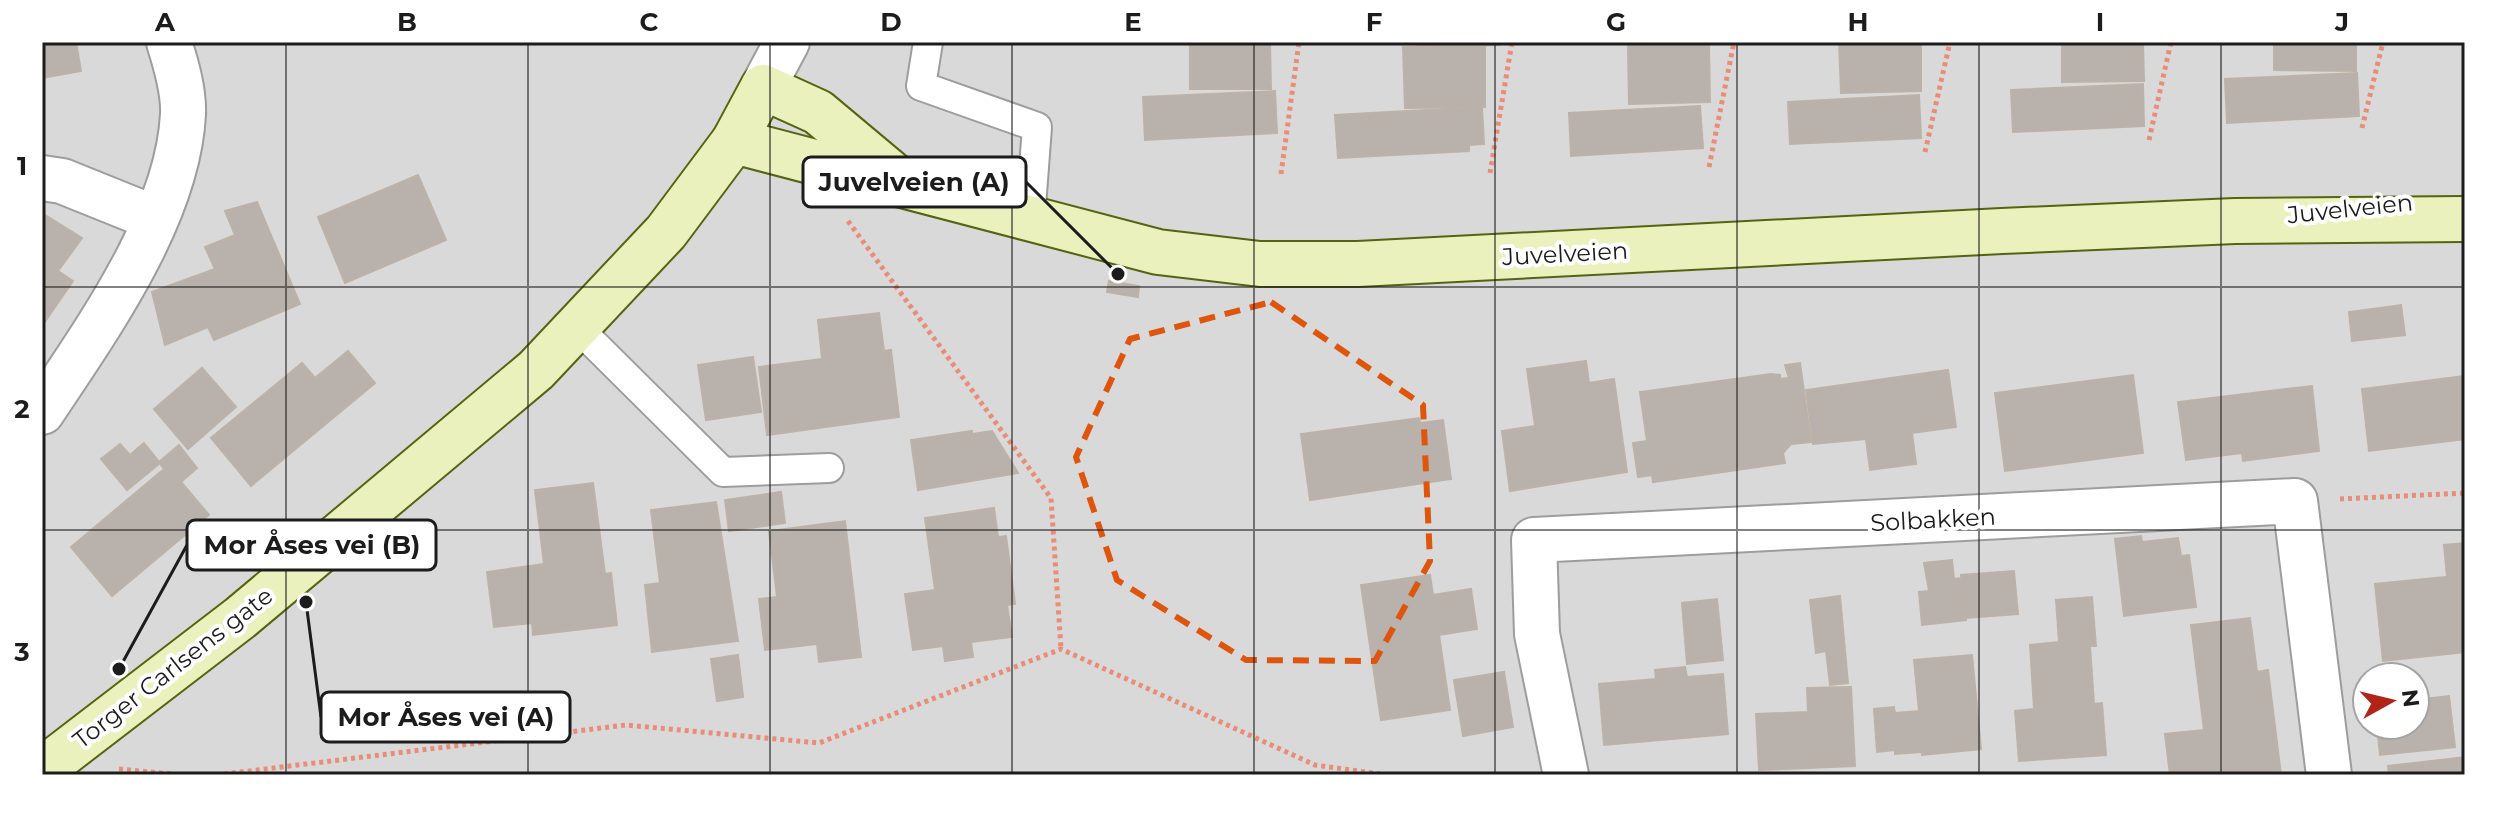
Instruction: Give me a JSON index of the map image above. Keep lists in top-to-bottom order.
{
  "streets": {
    "street": ["Juvelveien", "Solbakken", "Torger Carlsens gate"]
  },
  "crossings": [
    ["Juvelveien", "Torger Carlsens gate"]
  ],
  "places": ["Juvelveien (A)", "Mor Åses vei (A)", "Mor Åses vei (B)"],
  "north": "right",
  "grid": {
    "columns": [
      "A",
      "B",
      "C",
      "D",
      "E",
      "F",
      "G",
      "H",
      "I",
      "J"
    ],
    "rows": ["1", "2", "3"]
  }
}
